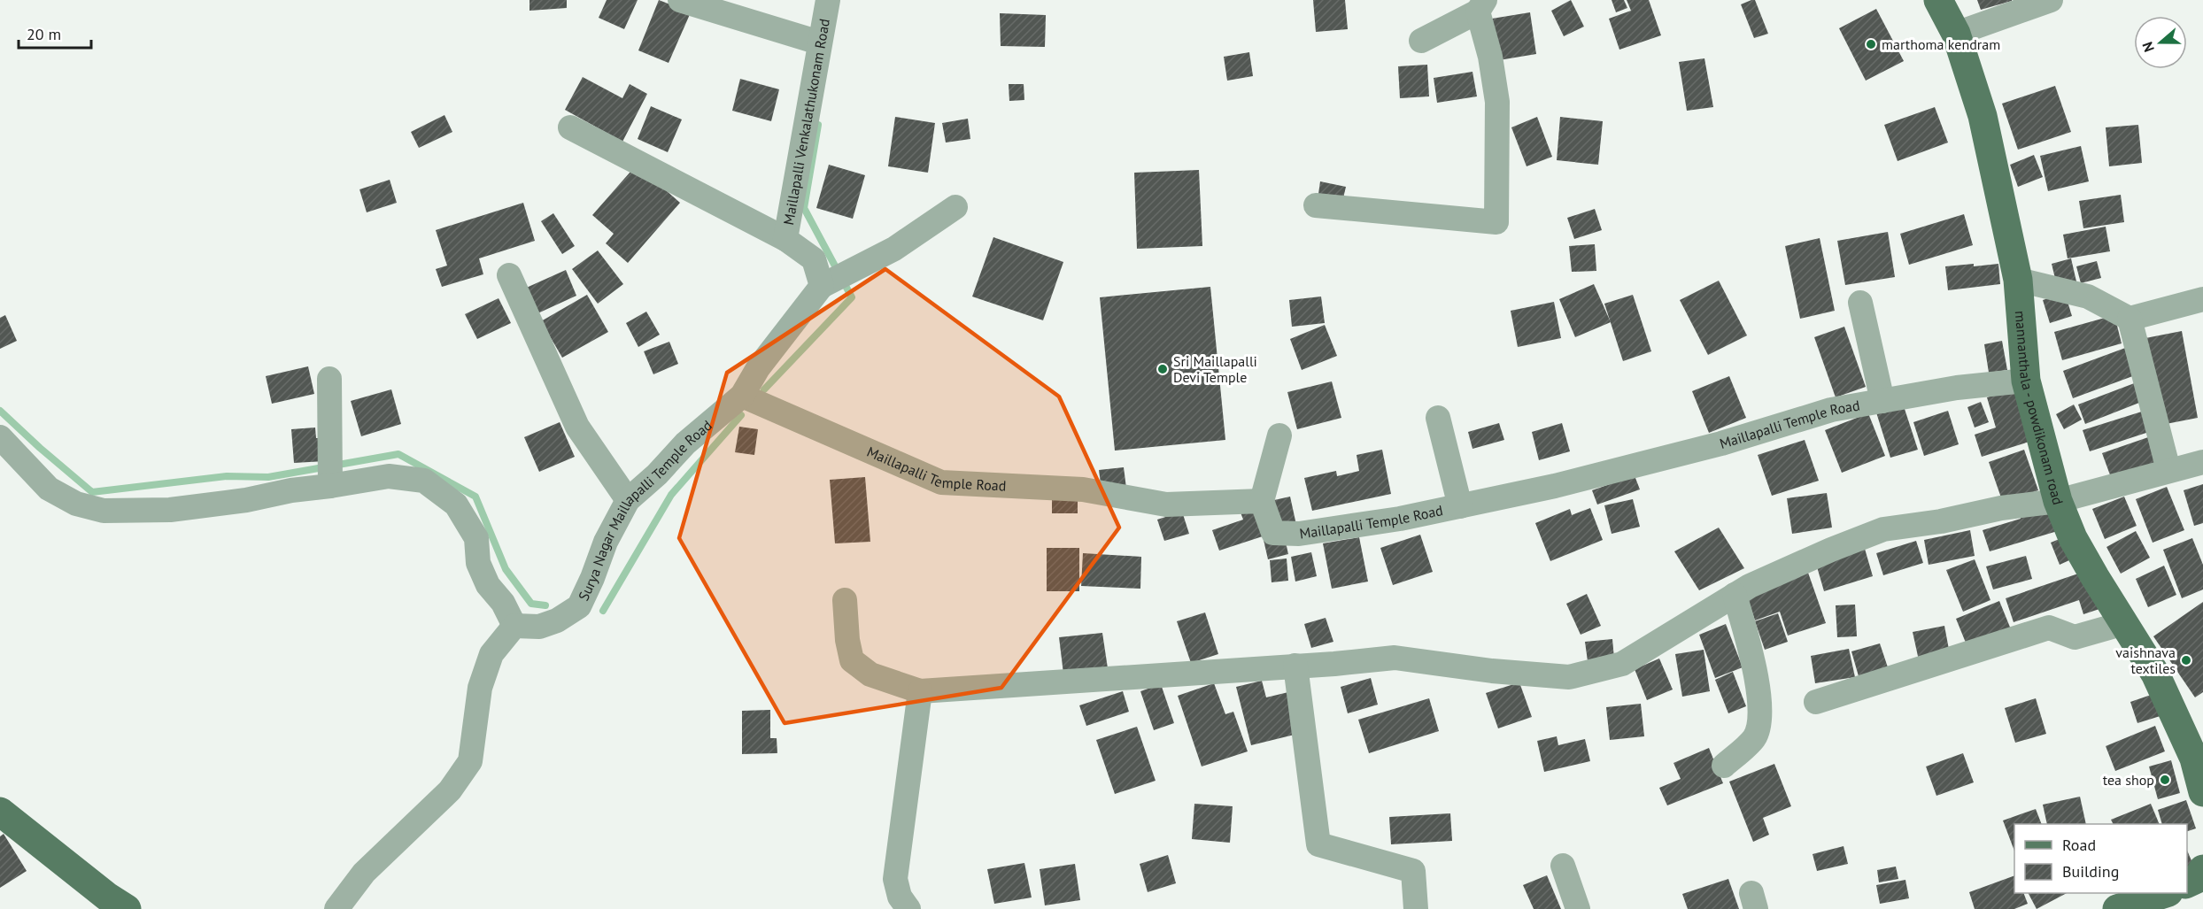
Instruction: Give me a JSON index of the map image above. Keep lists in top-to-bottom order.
{
  "streets": {
    "main road": ["mannanthala - powdikonam road"],
    "street": ["Maillapalli Venkalathukonam Road", "Maillapalli Temple Road", "Surya Nagar Maillapalli Temple Road"]
  },
  "crossings": [
    ["mannanthala - powdikonam road", "Maillapalli Temple Road"],
    ["Maillapalli Temple Road", "Surya Nagar Maillapalli Temple Road"]
  ],
  "places": [
    "marthoma kendram",
    "Sri Maillapalli Devi Temple",
    "vaishnava textiles",
    "tea shop"
  ],
  "legend": ["Road", "Building"],
  "scale_bar": "20 m",
  "north": "left"
}
